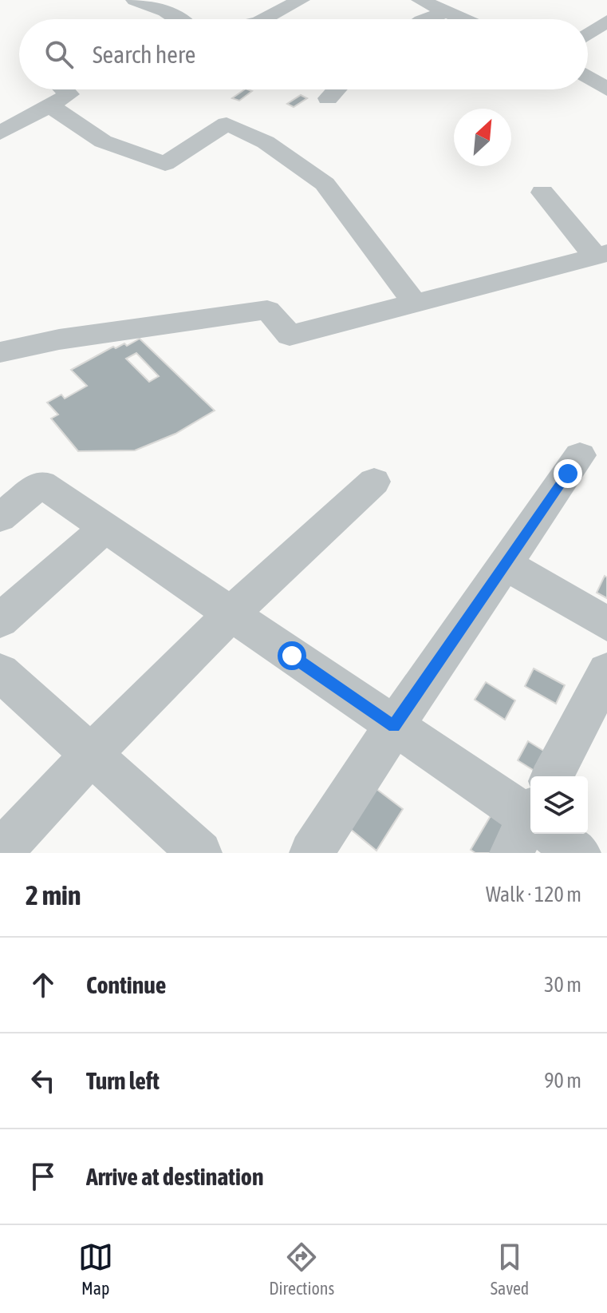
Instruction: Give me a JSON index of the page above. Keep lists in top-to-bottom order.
{
  "north": "top right",
  "page": {
    "search": "Search here",
    "heading": ["2 min", "Walk · 120 m"],
    "list": [
      ["Continue", "30 m"],
      ["Turn left", "90 m"],
      "Arrive at destination"
    ],
    "nav": ["Map", "Directions", "Saved"]
  }
}
